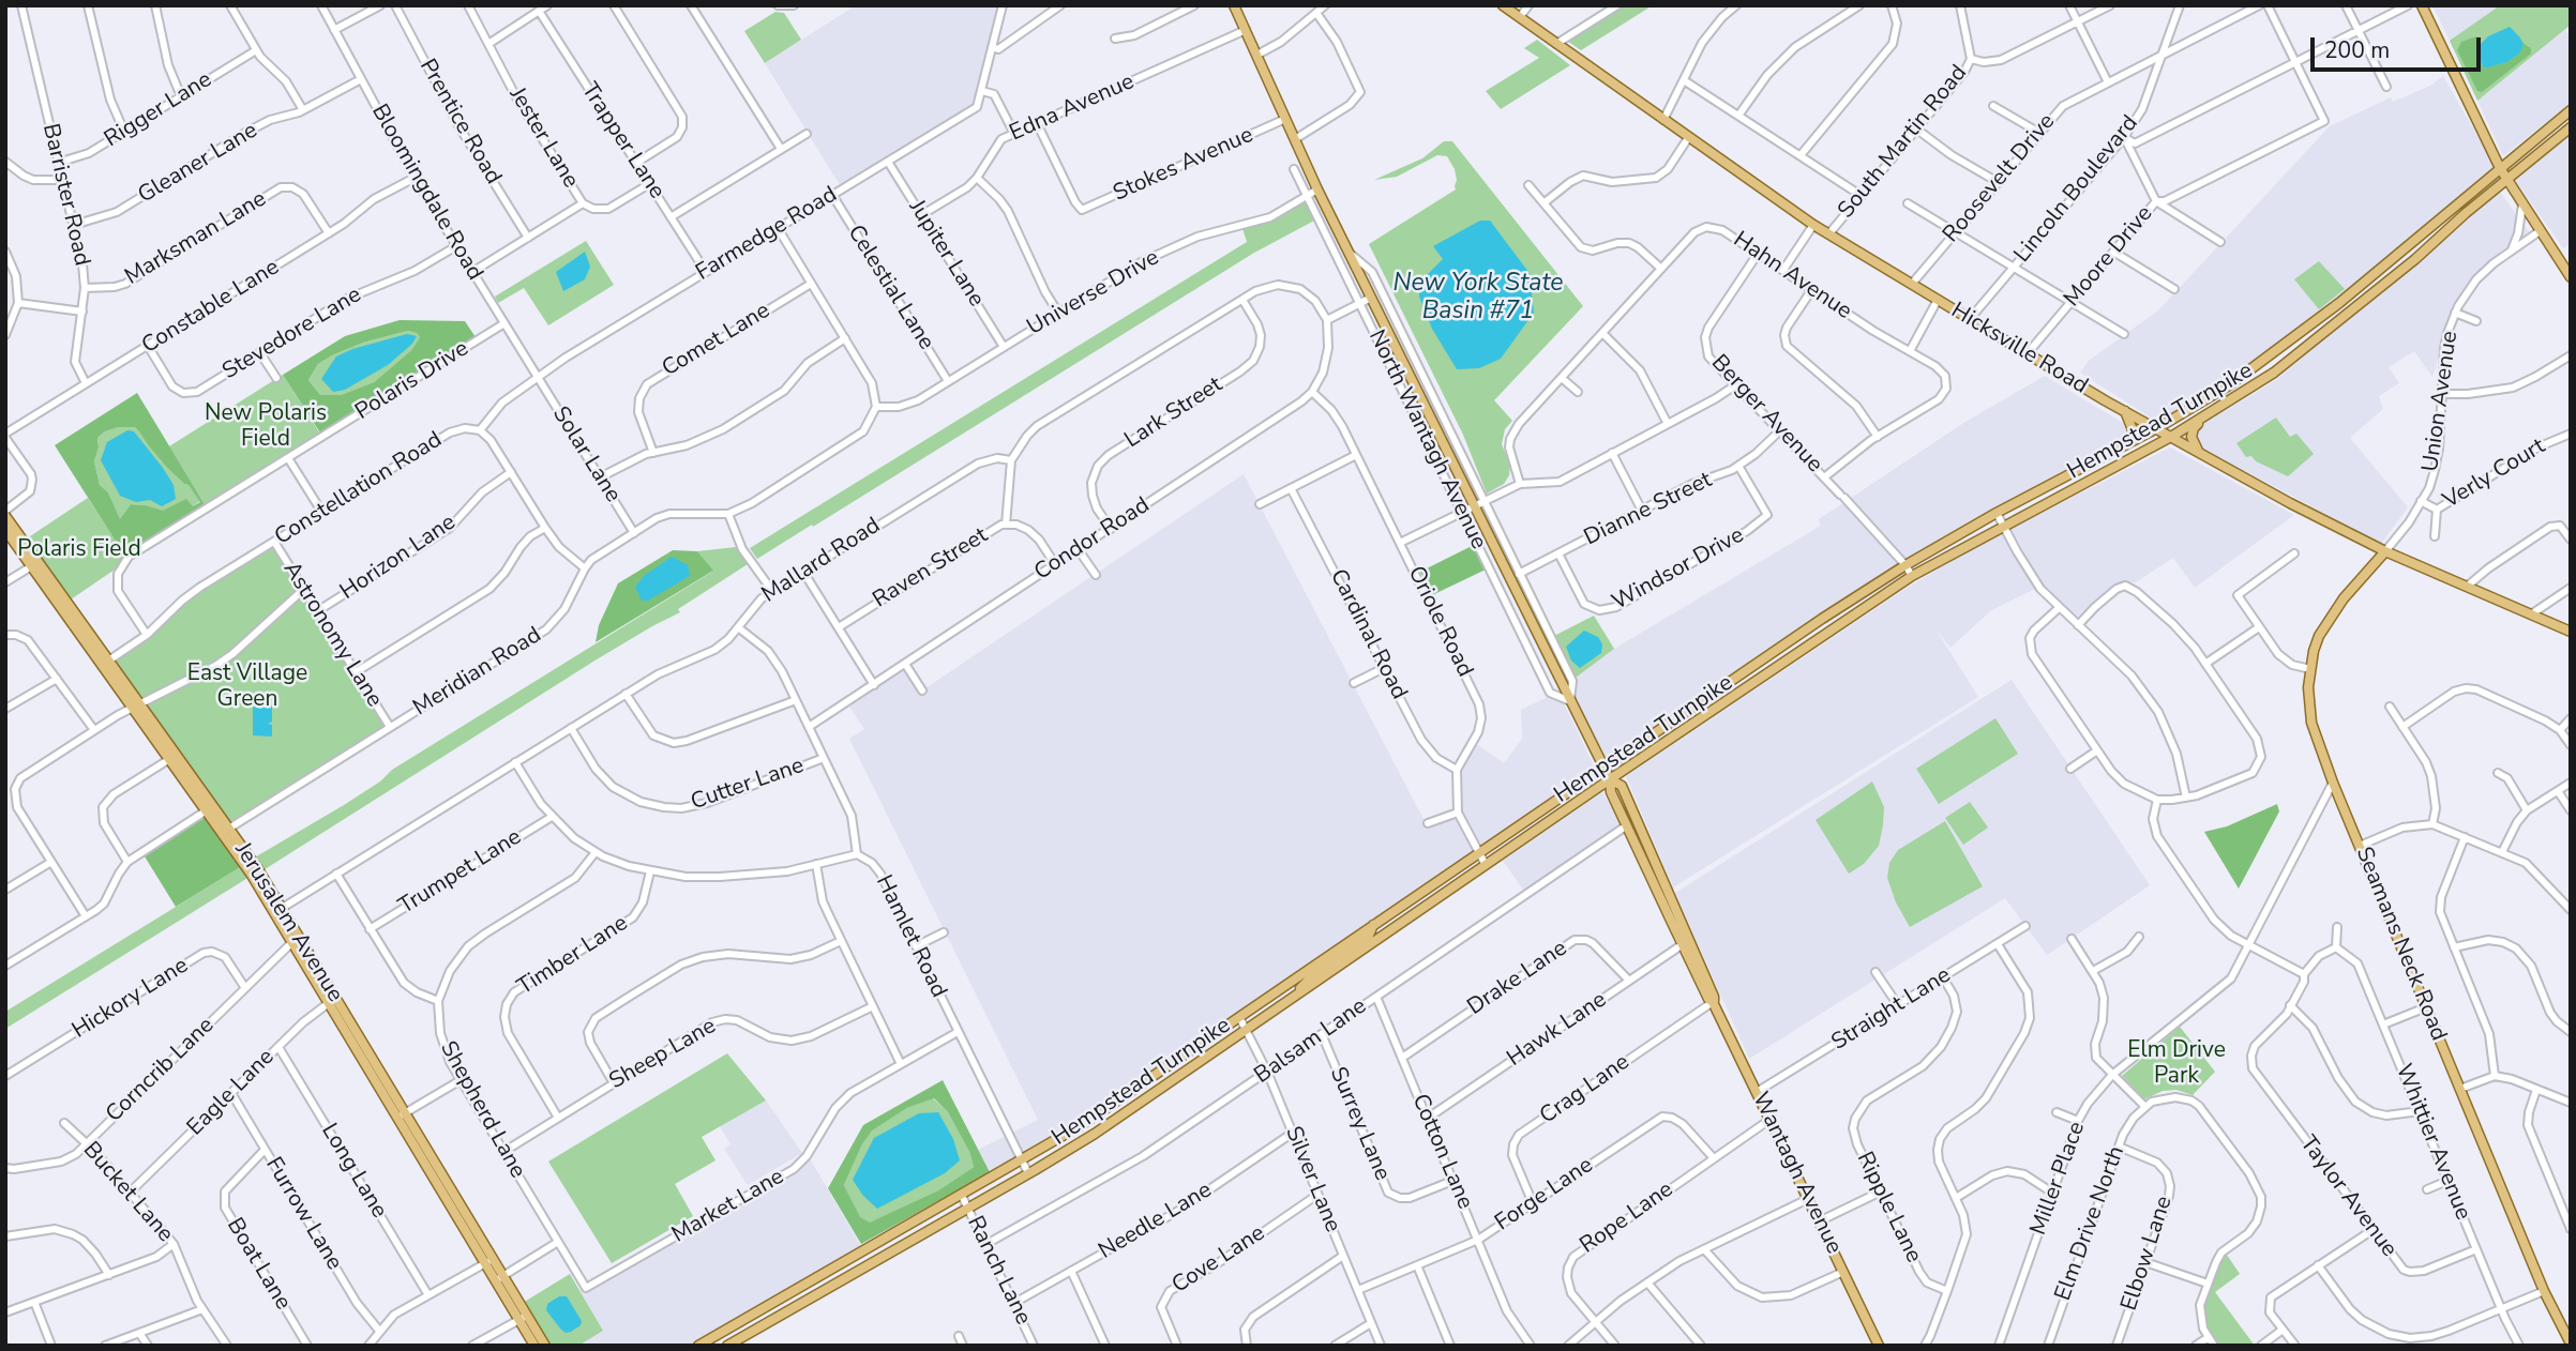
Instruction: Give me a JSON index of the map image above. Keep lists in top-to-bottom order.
{
  "streets": {
    "main road": [
      "Hicksville Road",
      "Hempstead Turnpike",
      "North Wantagh Avenue",
      "Jerusalem Avenue",
      "Seamans Neck Road",
      "Wantagh Avenue"
    ],
    "street": [
      "Edna Avenue",
      "Rigger Lane",
      "Prentice Road",
      "Jester Lane",
      "Trapper Lane",
      "South Martin Road",
      "Gleaner Lane",
      "Stokes Avenue",
      "Roosevelt Drive",
      "Lincoln Boulevard",
      "Bloomingdale Road",
      "Barrister Road",
      "Farmedge Road",
      "Marksman Lane",
      "Jupiter Lane",
      "Moore Drive",
      "Hahn Avenue",
      "Celestial Lane",
      "Universe Drive",
      "Constable Lane",
      "Stevedore Lane",
      "Comet Lane",
      "Polaris Drive",
      "Union Avenue",
      "Lark Street",
      "Berger Avenue",
      "Solar Lane",
      "Verly Court",
      "Constellation Road",
      "Dianne Street",
      "Condor Road",
      "Horizon Lane",
      "Mallard Road",
      "Raven Street",
      "Windsor Drive",
      "Oriole Road",
      "Astronomy Lane",
      "Cardinal Road",
      "Meridian Road",
      "Cutter Lane",
      "Trumpet Lane",
      "Hamlet Road",
      "Timber Lane",
      "Drake Lane",
      "Hickory Lane",
      "Straight Lane",
      "Hawk Lane",
      "Balsam Lane",
      "Sheep Lane",
      "Corncrib Lane",
      "Crag Lane",
      "Eagle Lane",
      "Shepherd Lane",
      "Surrey Lane",
      "Whittier Avenue",
      "Cotton Lane",
      "Long Lane",
      "Miller Place",
      "Silver Lane",
      "Bucket Lane",
      "Forge Lane",
      "Taylor Avenue",
      "Market Lane",
      "Ripple Lane",
      "Furrow Lane",
      "Rope Lane",
      "Needle Lane",
      "Elm Drive North",
      "Elbow Lane",
      "Cove Lane",
      "Boat Lane",
      "Ranch Lane"
    ]
  },
  "crossings": [
    ["Edna Avenue", "Stokes Avenue"],
    ["Edna Avenue", "Jupiter Lane"],
    ["Edna Avenue", "North Wantagh Avenue"],
    ["Rigger Lane", "Barrister Road"],
    ["Jester Lane", "Trapper Lane"],
    ["Trapper Lane", "Farmedge Road"],
    ["South Martin Road", "Hicksville Road"],
    ["Gleaner Lane", "Bloomingdale Road"],
    ["Gleaner Lane", "Barrister Road"],
    ["Stokes Avenue", "North Wantagh Avenue"],
    ["Roosevelt Drive", "Lincoln Boulevard"],
    ["Roosevelt Drive", "Hicksville Road"],
    ["Lincoln Boulevard", "Hicksville Road"],
    ["Bloomingdale Road", "Farmedge Road"],
    ["Bloomingdale Road", "Constable Lane"],
    ["Bloomingdale Road", "Stevedore Lane"],
    ["Bloomingdale Road", "Polaris Drive"],
    ["Bloomingdale Road", "Solar Lane"],
    ["Barrister Road", "Marksman Lane"],
    ["Barrister Road", "Constable Lane"],
    ["Farmedge Road", "Jupiter Lane"],
    ["Farmedge Road", "Celestial Lane"],
    ["Farmedge Road", "Solar Lane"],
    ["Farmedge Road", "Constellation Road"],
    ["Marksman Lane", "Constable Lane"],
    ["Jupiter Lane", "Universe Drive"],
    ["Moore Drive", "Hicksville Road"],
    ["Hahn Avenue", "Berger Avenue"],
    ["Celestial Lane", "Universe Drive"],
    ["Universe Drive", "North Wantagh Avenue"],
    ["Universe Drive", "Meridian Road"],
    ["Constable Lane", "Stevedore Lane"],
    ["Hicksville Road", "Union Avenue"],
    ["Hicksville Road", "Hempstead Turnpike"],
    ["Hicksville Road", "Seamans Neck Road"],
    ["Polaris Drive", "Constellation Road"],
    ["Union Avenue", "Verly Court"],
    ["Union Avenue", "Seamans Neck Road"],
    ["Lark Street", "Condor Road"],
    ["Berger Avenue", "Hempstead Turnpike"],
    ["Berger Avenue", "Dianne Street"],
    ["Hempstead Turnpike", "North Wantagh Avenue"],
    ["Hempstead Turnpike", "Hamlet Road"],
    ["Hempstead Turnpike", "Wantagh Avenue"],
    ["Hempstead Turnpike", "Silver Lane"],
    ["Hempstead Turnpike", "Ranch Lane"],
    ["North Wantagh Avenue", "Dianne Street"],
    ["North Wantagh Avenue", "Wantagh Avenue"],
    ["Solar Lane", "Meridian Road"],
    ["Constellation Road", "Astronomy Lane"],
    ["Constellation Road", "Jerusalem Avenue"],
    ["Dianne Street", "Windsor Drive"],
    ["Condor Road", "Raven Street"],
    ["Condor Road", "Oriole Road"],
    ["Horizon Lane", "Astronomy Lane"],
    ["Mallard Road", "Cutter Lane"],
    ["Mallard Road", "Jerusalem Avenue"],
    ["Mallard Road", "Hamlet Road"],
    ["Oriole Road", "Cardinal Road"],
    ["Astronomy Lane", "Meridian Road"],
    ["Meridian Road", "Jerusalem Avenue"],
    ["Trumpet Lane", "Hamlet Road"],
    ["Jerusalem Avenue", "Corncrib Lane"],
    ["Jerusalem Avenue", "Eagle Lane"],
    ["Hamlet Road", "Timber Lane"],
    ["Hamlet Road", "Shepherd Lane"],
    ["Hamlet Road", "Market Lane"],
    ["Seamans Neck Road", "Miller Place"],
    ["Timber Lane", "Sheep Lane"],
    ["Drake Lane", "Hawk Lane"],
    ["Drake Lane", "Cotton Lane"],
    ["Hickory Lane", "Corncrib Lane"],
    ["Straight Lane", "Wantagh Avenue"],
    ["Straight Lane", "Ripple Lane"],
    ["Hawk Lane", "Cotton Lane"],
    ["Hawk Lane", "Wantagh Avenue"],
    ["Balsam Lane", "Surrey Lane"],
    ["Balsam Lane", "Cotton Lane"],
    ["Balsam Lane", "Wantagh Avenue"],
    ["Balsam Lane", "Silver Lane"],
    ["Balsam Lane", "Ranch Lane"],
    ["Sheep Lane", "Shepherd Lane"],
    ["Corncrib Lane", "Bucket Lane"],
    ["Crag Lane", "Wantagh Avenue"],
    ["Crag Lane", "Forge Lane"],
    ["Eagle Lane", "Long Lane"],
    ["Eagle Lane", "Bucket Lane"],
    ["Eagle Lane", "Furrow Lane"],
    ["Shepherd Lane", "Market Lane"],
    ["Surrey Lane", "Cotton Lane"],
    ["Whittier Avenue", "Taylor Avenue"],
    ["Cotton Lane", "Forge Lane"],
    ["Wantagh Avenue", "Rope Lane"],
    ["Silver Lane", "Forge Lane"],
    ["Silver Lane", "Needle Lane"],
    ["Silver Lane", "Cove Lane"],
    ["Forge Lane", "Rope Lane"],
    ["Furrow Lane", "Boat Lane"],
    ["Needle Lane", "Ranch Lane"],
    ["Elm Drive North", "Elbow Lane"]
  ],
  "water": ["New York State Basin #71"],
  "parks": [
    "New Polaris Field",
    "Polaris Field",
    "East Village Green",
    "Elm Drive Park"
  ],
  "scale_bar": "200 m"
}
